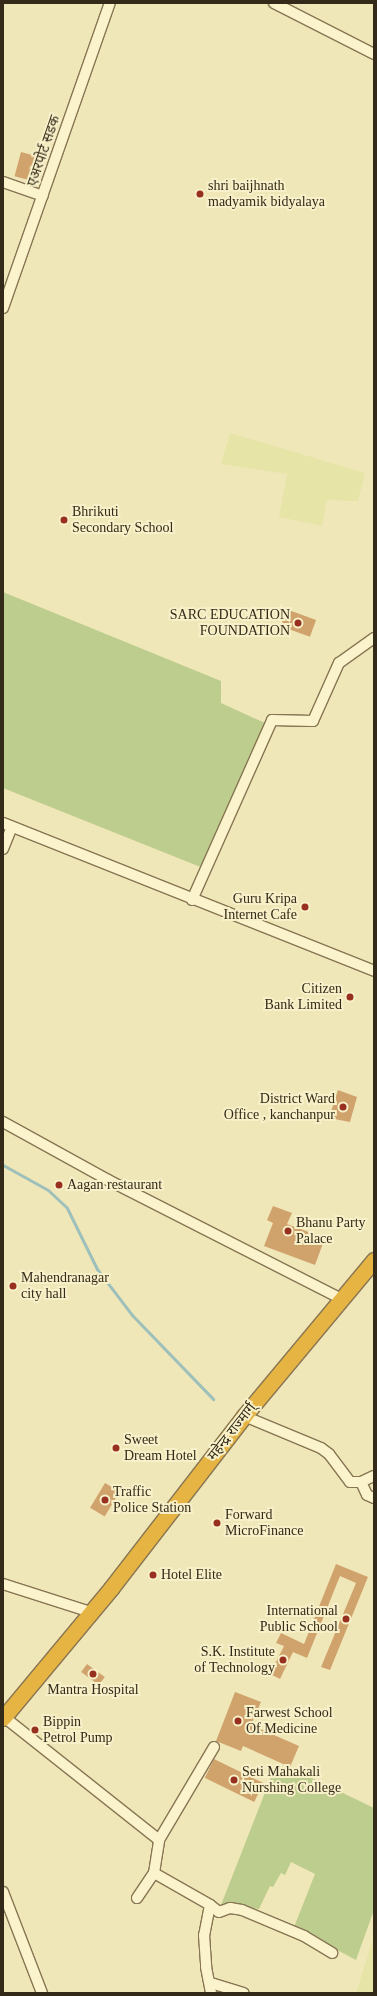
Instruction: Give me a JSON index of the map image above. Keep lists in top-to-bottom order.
{
  "streets": {
    "highway": ["महेन्द्र राज्मार्ग्"],
    "street": ["एअरपोर्ट सडक"]
  },
  "places": [
    "shri baijhnath madyamik bidyalaya",
    "Bhrikuti Secondary School",
    "SARC EDUCATION FOUNDATION",
    "Guru Kripa Internet Cafe",
    "Citizen Bank Limited",
    "District Ward Office , kanchanpur",
    "Aagan restaurant",
    "Bhanu Party Palace",
    "Mahendranagar city hall",
    "Sweet Dream Hotel",
    "Traffic Police Station",
    "Forward MicroFinance",
    "Hotel Elite",
    "International Public School",
    "S.K. Institute of Technology",
    "Mantra Hospital",
    "Farwest School Of Medicine",
    "Bippin Petrol Pump",
    "Seti Mahakali Nurshing College"
  ]
}
